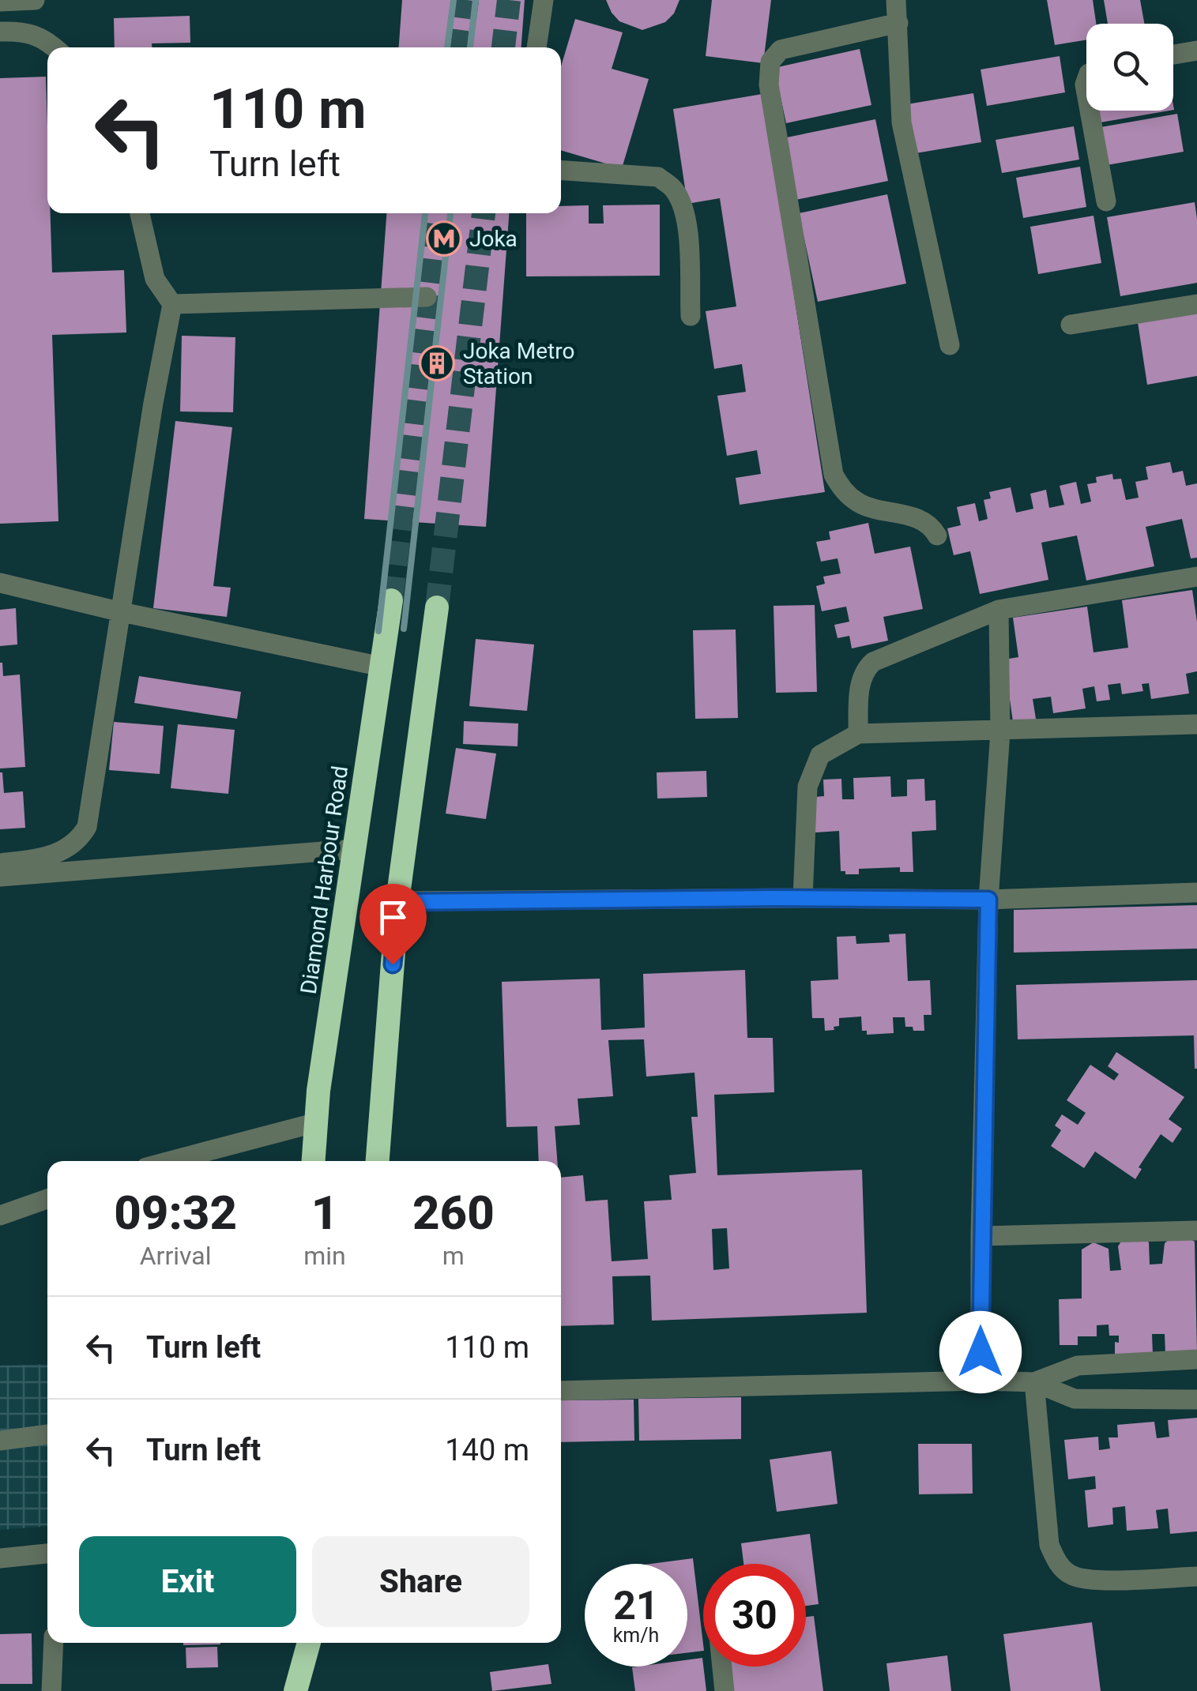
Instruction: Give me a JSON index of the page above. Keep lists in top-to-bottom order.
{
  "streets": {
    "highway": ["Diamond Harbour Road"]
  },
  "places": {
    "metro station": ["Joka"],
    "building": ["Joka Metro Station"]
  },
  "page": {
    "turn": ["110 m", "Turn left"],
    "eta": [
      "09:32",
      "Arrival",
      "1",
      "min",
      "260",
      "m"
    ],
    "list": [
      {
        "name": "Turn left",
        "value": "110 m"
      },
      {
        "name": "Turn left",
        "value": "140 m"
      }
    ],
    "buttons": ["Exit", "Share"],
    "speed": "21 km/h",
    "limit": "30"
  }
}
